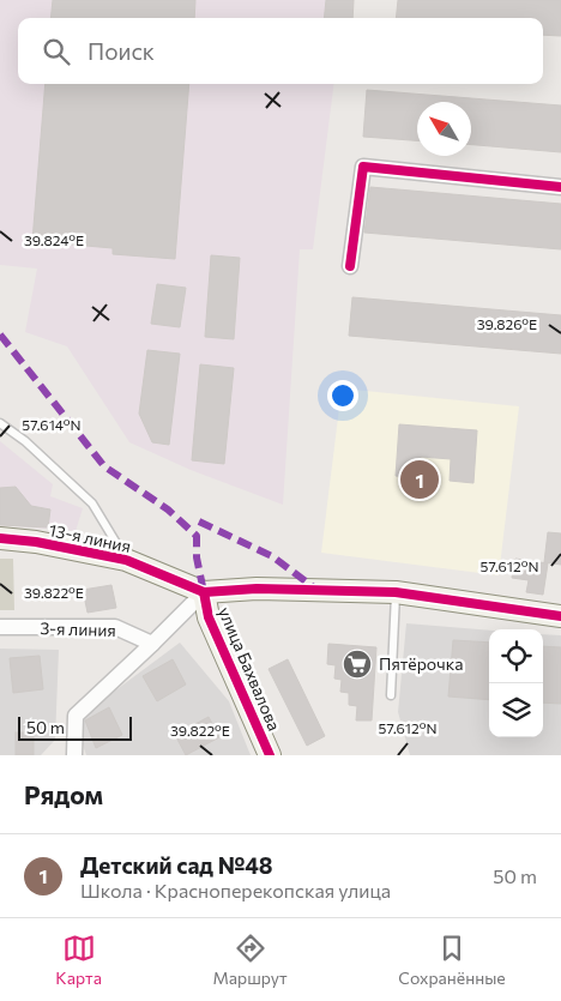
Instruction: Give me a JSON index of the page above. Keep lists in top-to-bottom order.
{
  "streets": {
    "street": ["13-я линия", "3-я линия", "улица Бахвалова"]
  },
  "crossings": [
    ["13-я линия", "улица Бахвалова"]
  ],
  "places": {
    "supermarket": ["Пятёрочка"]
  },
  "scale_bar": "50 m",
  "north": "top left",
  "page": {
    "search": "Поиск",
    "pins": "1",
    "scale": "50 m",
    "heading": "Рядом",
    "list": [
      {
        "mark": "1",
        "name": "Детский сад №48",
        "note": "Школа · Красноперекопская улица",
        "value": "50 m"
      }
    ],
    "nav": ["Карта", "Маршрут", "Сохранённые"]
  },
  "coordinates": [
    "39.824°E",
    "39.826°E",
    "57.614°N",
    "57.612°N",
    "39.822°E"
  ]
}
